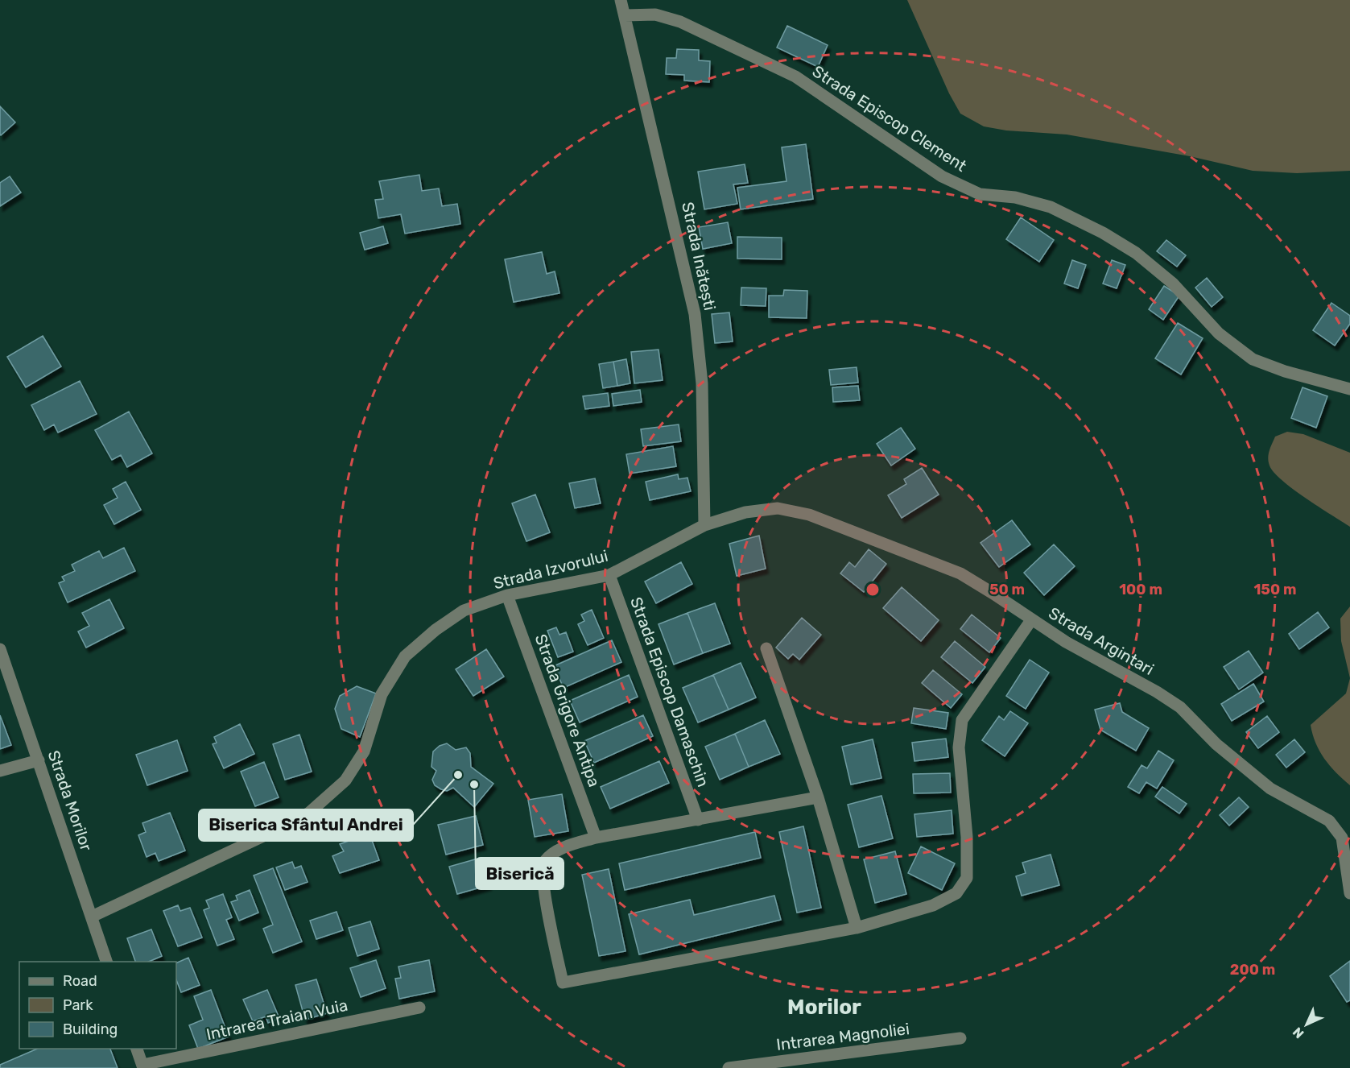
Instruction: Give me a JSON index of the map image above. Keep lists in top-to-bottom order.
{
  "streets": {
    "street": [
      "Strada Episcop Clement",
      "Strada Inătești",
      "Strada Izvorului",
      "Strada Argintari",
      "Strada Episcop Damaschin",
      "Strada Grigore Antipa",
      "Strada Morilor",
      "Intrarea Traian Vuia",
      "Intrarea Magnoliei"
    ]
  },
  "crossings": [
    ["Strada Episcop Clement", "Strada Inătești"],
    ["Strada Inătești", "Strada Izvorului"],
    ["Strada Inătești", "Strada Argintari"],
    ["Strada Izvorului", "Strada Argintari"],
    ["Strada Izvorului", "Strada Episcop Damaschin"],
    ["Strada Izvorului", "Strada Grigore Antipa"],
    ["Strada Izvorului", "Strada Morilor"]
  ],
  "districts": ["Morilor"],
  "places": ["Biserica Sfântul Andrei", "Biserică"],
  "legend": ["Road", "Park", "Building"],
  "north": "bottom left",
  "rings": [
    "50 m",
    "100 m",
    "150 m",
    "200 m"
  ]
}
